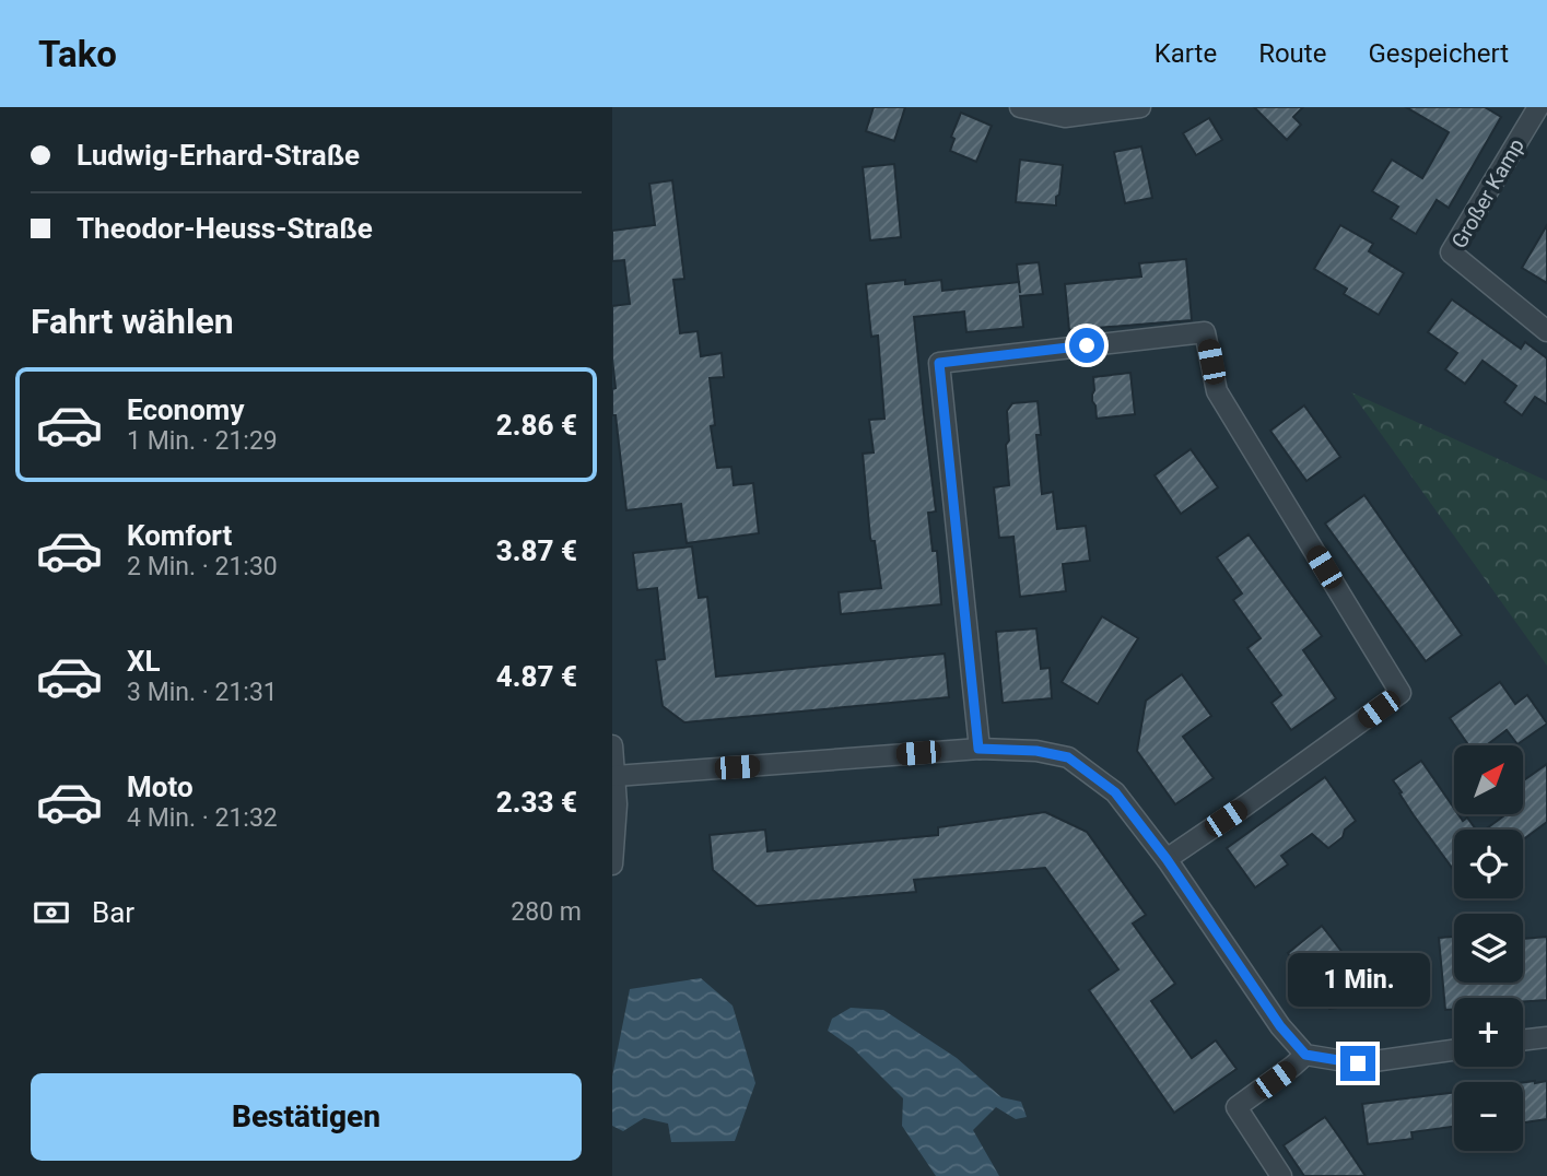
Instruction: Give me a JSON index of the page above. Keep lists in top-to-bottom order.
{
  "streets": {
    "street": ["Großer Kamp"]
  },
  "north": "top right",
  "page": {
    "header": "Tako",
    "nav": ["Karte", "Route", "Gespeichert"],
    "banner": ["Ludwig-Erhard-Straße", "Theodor-Heuss-Straße"],
    "heading": "Fahrt wählen",
    "list": [
      {
        "name": "Economy",
        "note": "1 Min. · 21:29",
        "value": "2.86 €"
      },
      {
        "name": "Komfort",
        "note": "2 Min. · 21:30",
        "value": "3.87 €"
      },
      {
        "name": "XL",
        "note": "3 Min. · 21:31",
        "value": "4.87 €"
      },
      {
        "name": "Moto",
        "note": "4 Min. · 21:32",
        "value": "2.33 €"
      }
    ],
    "map_buttons": ["+", "−"],
    "pay": ["Bar", "280 m"],
    "bubble": "1 Min.",
    "buttons": "Bestätigen"
  }
}
